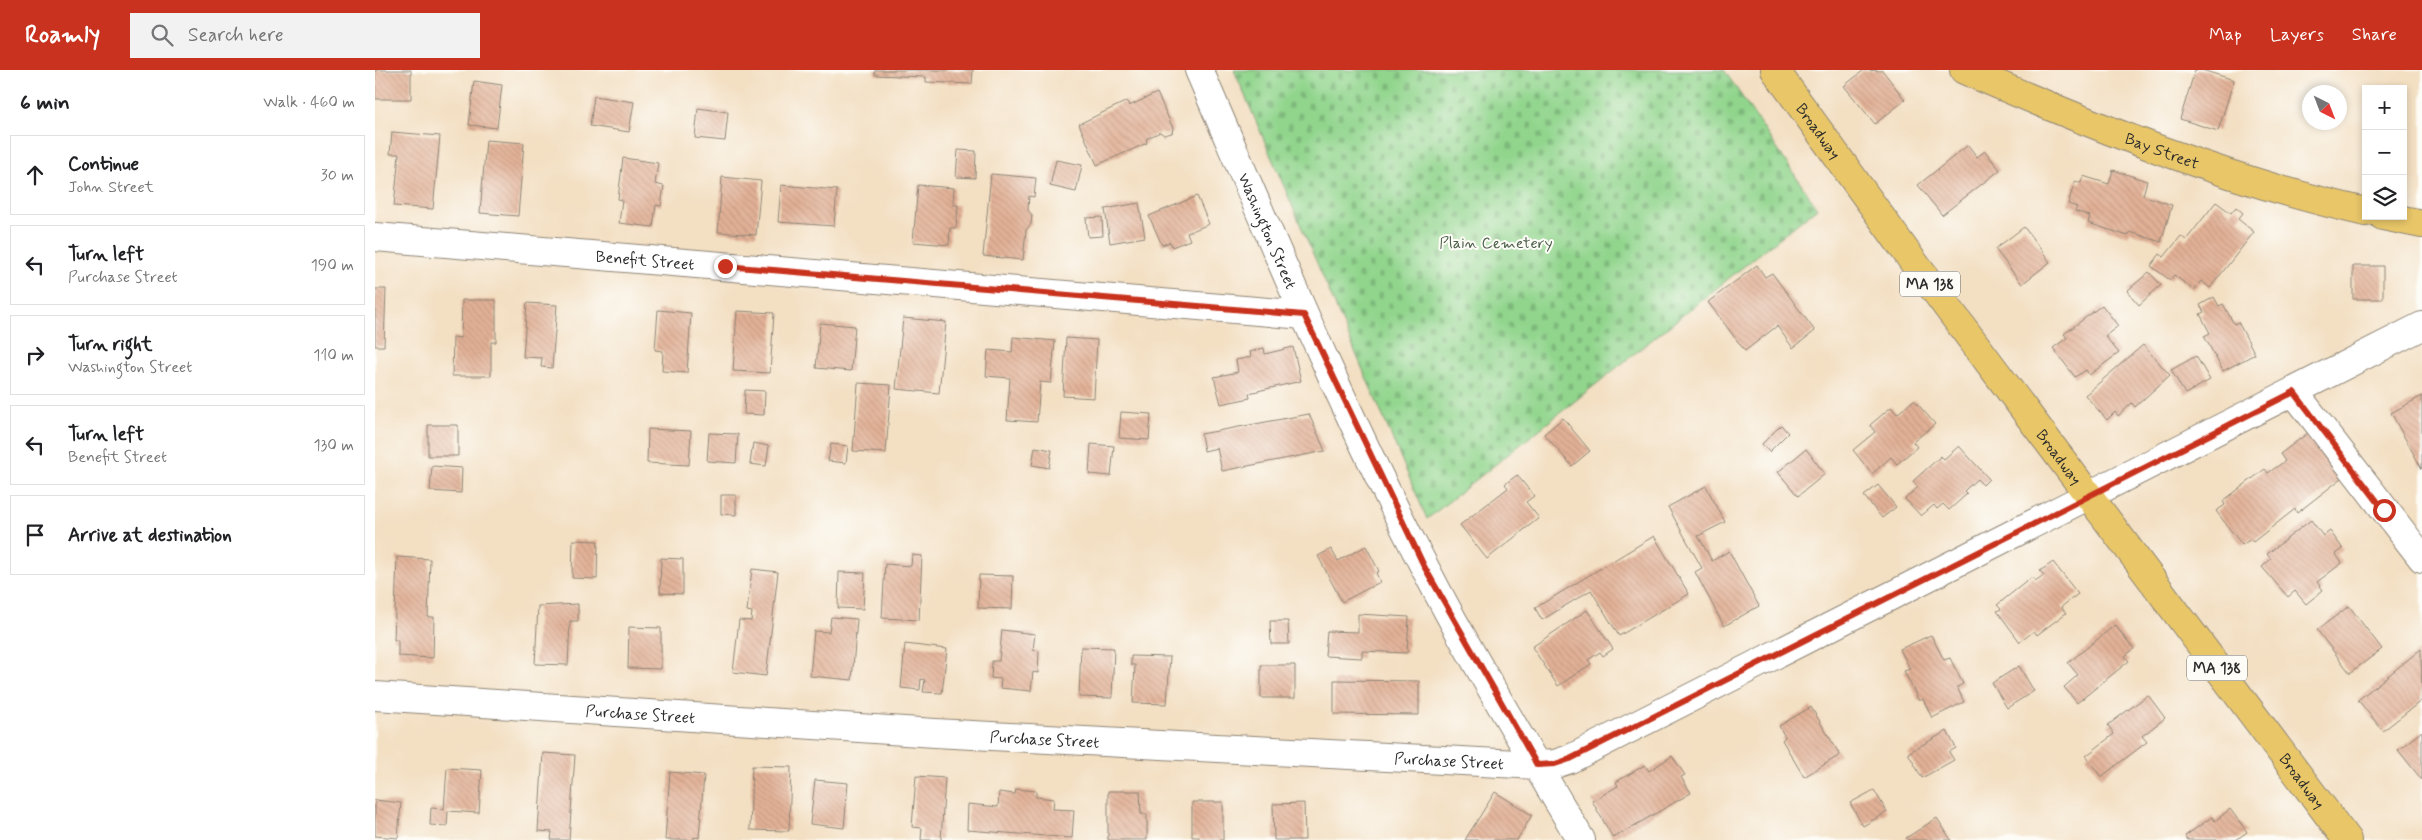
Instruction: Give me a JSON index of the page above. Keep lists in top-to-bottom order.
{
  "streets": {
    "main road": ["Broadway", "Bay Street", "MA 138"],
    "street": ["Washington Street", "Benefit Street", "Purchase Street"]
  },
  "crossings": [
    ["Broadway", "Purchase Street"],
    ["Washington Street", "Benefit Street"],
    ["Washington Street", "Purchase Street"]
  ],
  "parks": ["Plain Cemetery"],
  "north": "bottom right",
  "page": {
    "header": "Roamly",
    "search": "Search here",
    "nav": ["Map", "Layers", "Share"],
    "heading": ["6 min", "Walk · 460 m"],
    "map_buttons": ["+", "−"],
    "list": [
      ["Continue", "John Street", "30 m"],
      ["Turn left", "Purchase Street", "190 m"],
      ["Turn right", "Washington Street", "110 m"],
      ["Turn left", "Benefit Street", "130 m"],
      "Arrive at destination"
    ]
  }
}
